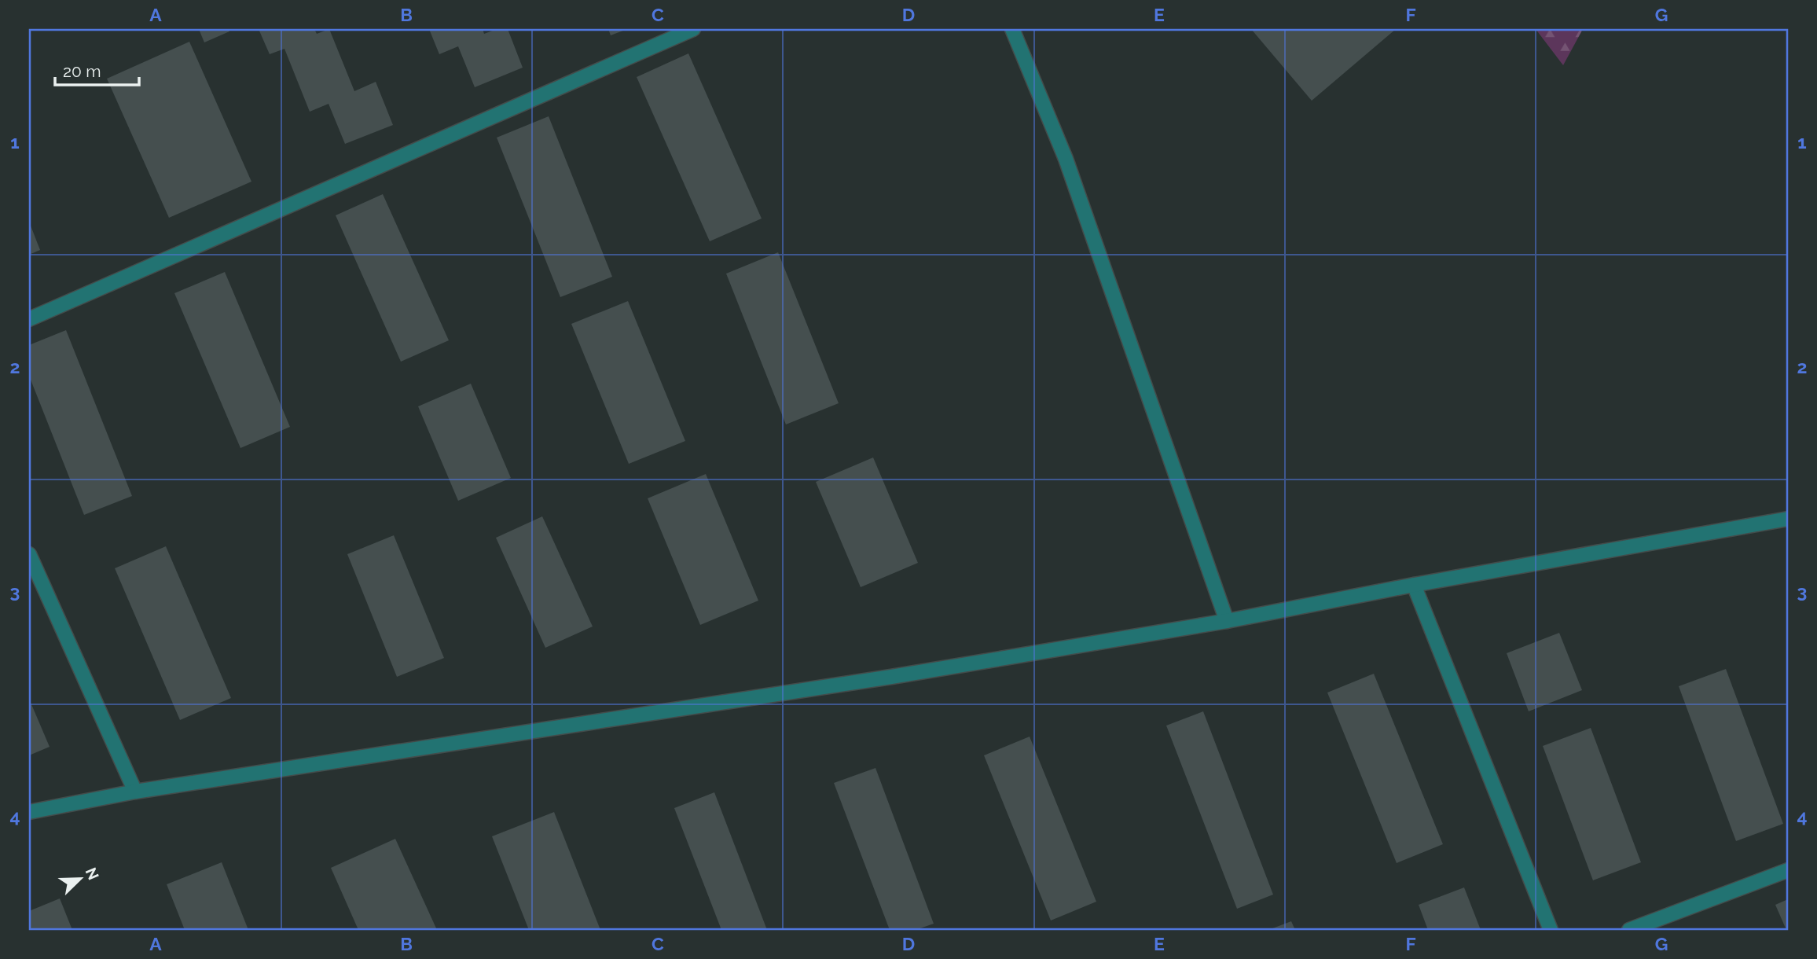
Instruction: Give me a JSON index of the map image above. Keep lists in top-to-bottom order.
{
  "scale_bar": "20 m",
  "north": "top right",
  "grid": {
    "columns": [
      "A",
      "B",
      "C",
      "D",
      "E",
      "F",
      "G"
    ],
    "rows": [
      "1",
      "2",
      "3",
      "4"
    ]
  }
}
